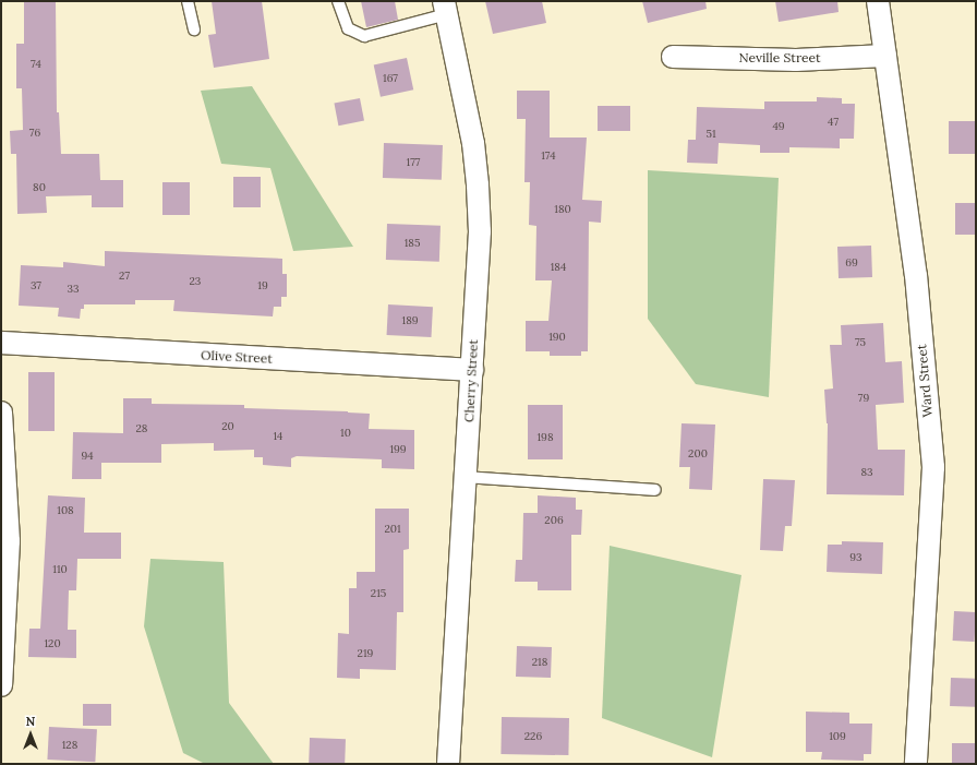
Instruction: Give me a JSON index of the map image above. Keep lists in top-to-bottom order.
{
  "streets": {
    "street": [
      "Neville Street",
      "Olive Street",
      "Cherry Street",
      "Ward Street"
    ]
  },
  "crossings": [
    ["Neville Street", "Ward Street"],
    ["Olive Street", "Cherry Street"]
  ],
  "house_numbers": [
    "74",
    "167",
    "47",
    "49",
    "76",
    "51",
    "174",
    "177",
    "80",
    "180",
    "185",
    "69",
    "184",
    "27",
    "23",
    "37",
    "19",
    "33",
    "189",
    "190",
    "75",
    "79",
    "20",
    "28",
    "10",
    "14",
    "198",
    "199",
    "200",
    "94",
    "83",
    "108",
    "206",
    "201",
    "93",
    "110",
    "215",
    "120",
    "219",
    "218",
    "226",
    "109",
    "128"
  ],
  "north": "top"
}
